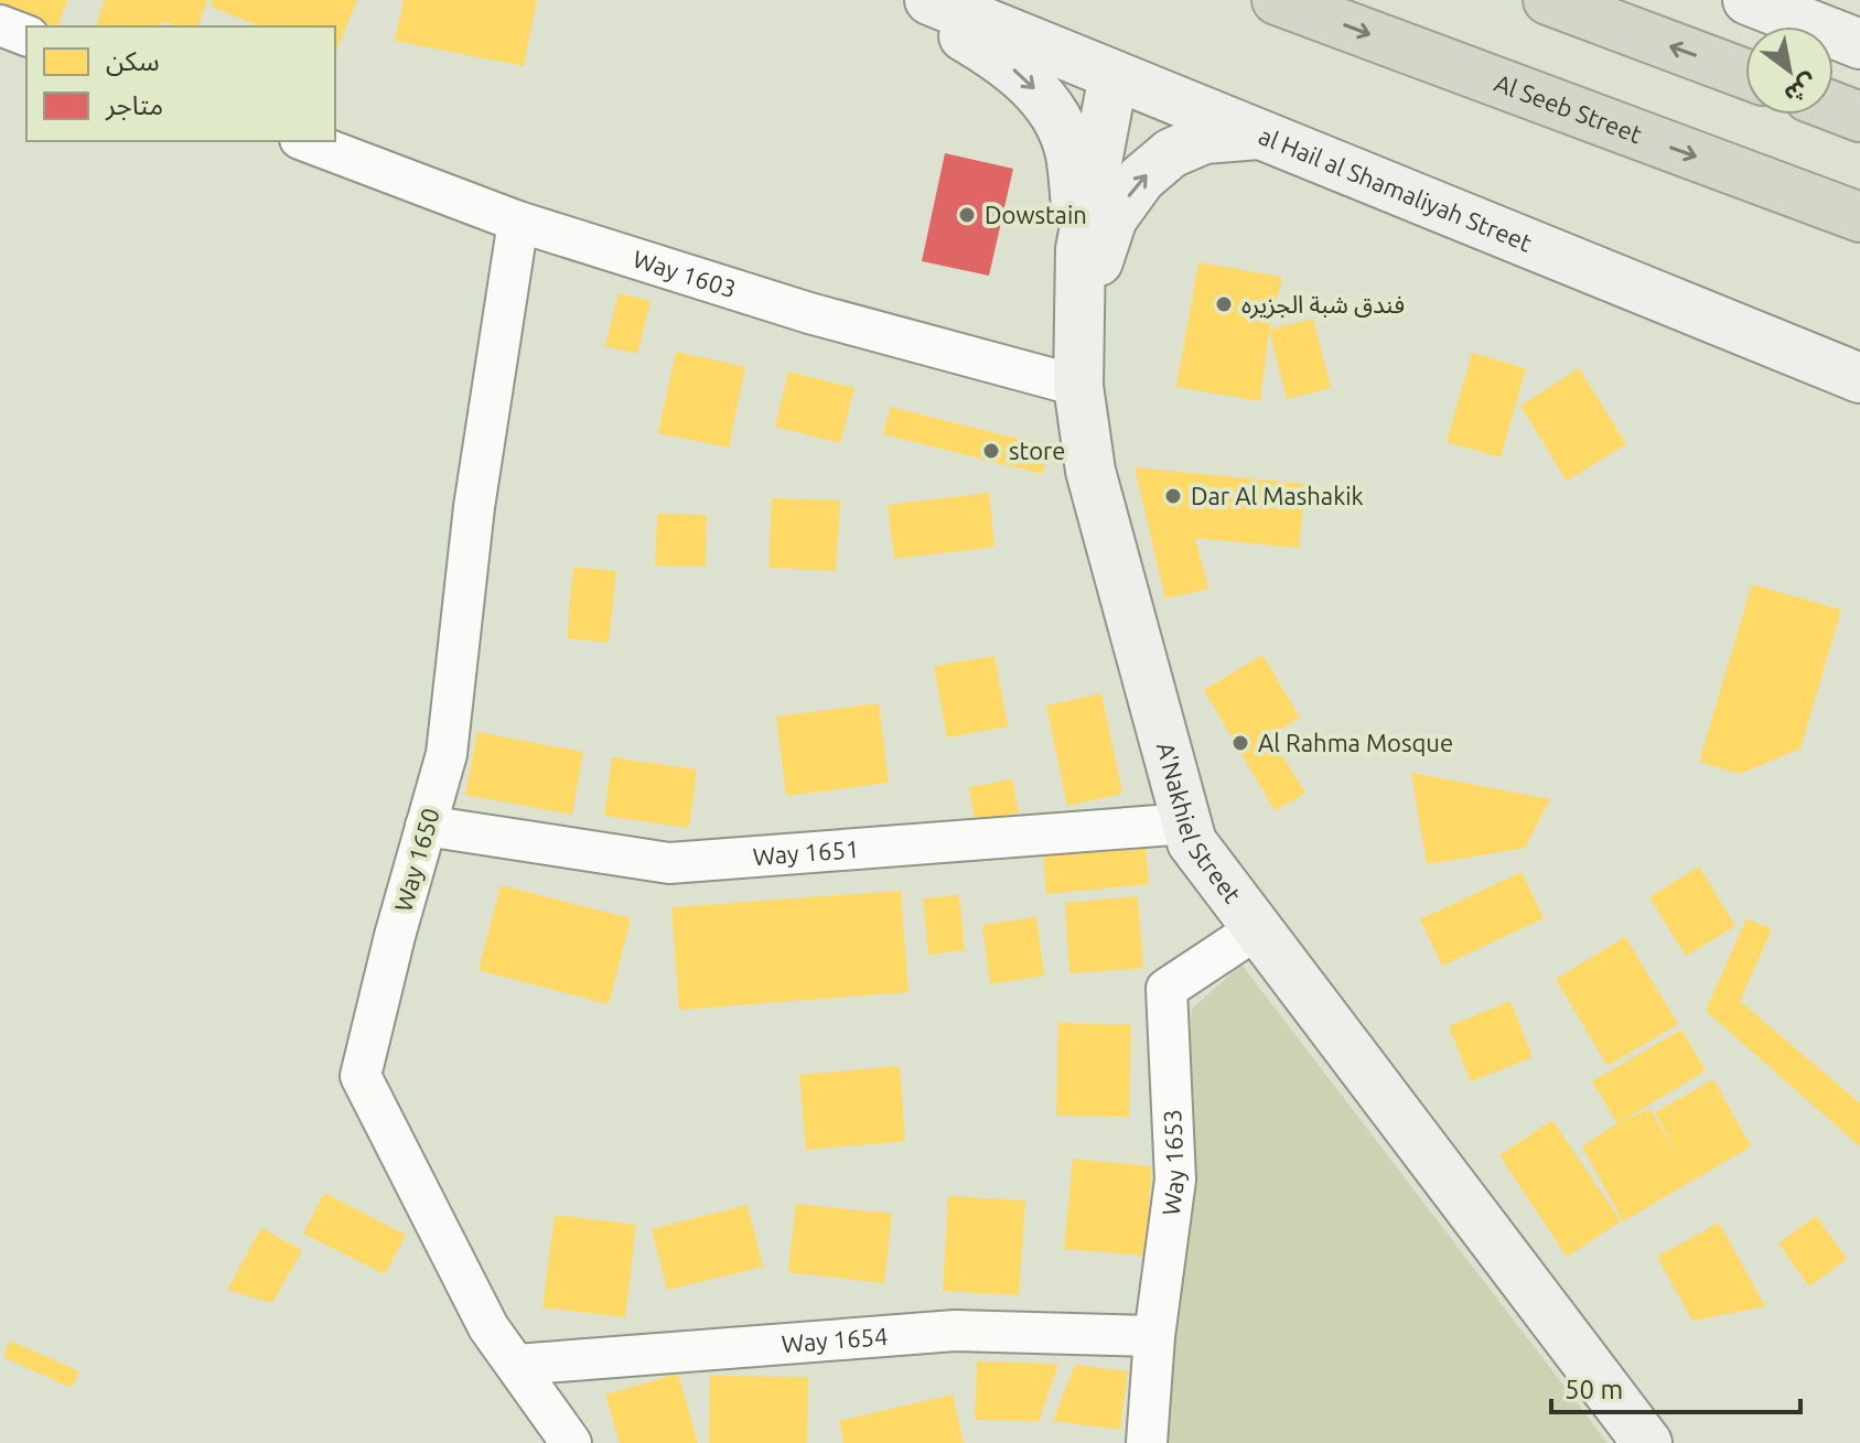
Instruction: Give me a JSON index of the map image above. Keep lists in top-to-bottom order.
{
  "streets": {
    "highway": ["Al Seeb Street"],
    "street": [
      "al Hail al Shamaliyah Street",
      "Way 1603",
      "A'Nakhiel Street",
      "Way 1651",
      "Way 1650",
      "Way 1653",
      "Way 1654"
    ]
  },
  "crossings": [
    ["al Hail al Shamaliyah Street", "A'Nakhiel Street"],
    ["Way 1603", "A'Nakhiel Street"],
    ["Way 1603", "Way 1650"],
    ["A'Nakhiel Street", "Way 1651"],
    ["A'Nakhiel Street", "Way 1653"],
    ["Way 1651", "Way 1650"],
    ["Way 1650", "Way 1654"],
    ["Way 1653", "Way 1654"]
  ],
  "places": [
    "Dowstain",
    "فندق شبة الجزيره",
    "store",
    "Dar Al Mashakik",
    "Al Rahma Mosque"
  ],
  "legend": ["سكن", "متاجر"],
  "scale_bar": "50 m",
  "north": "bottom right"
}
